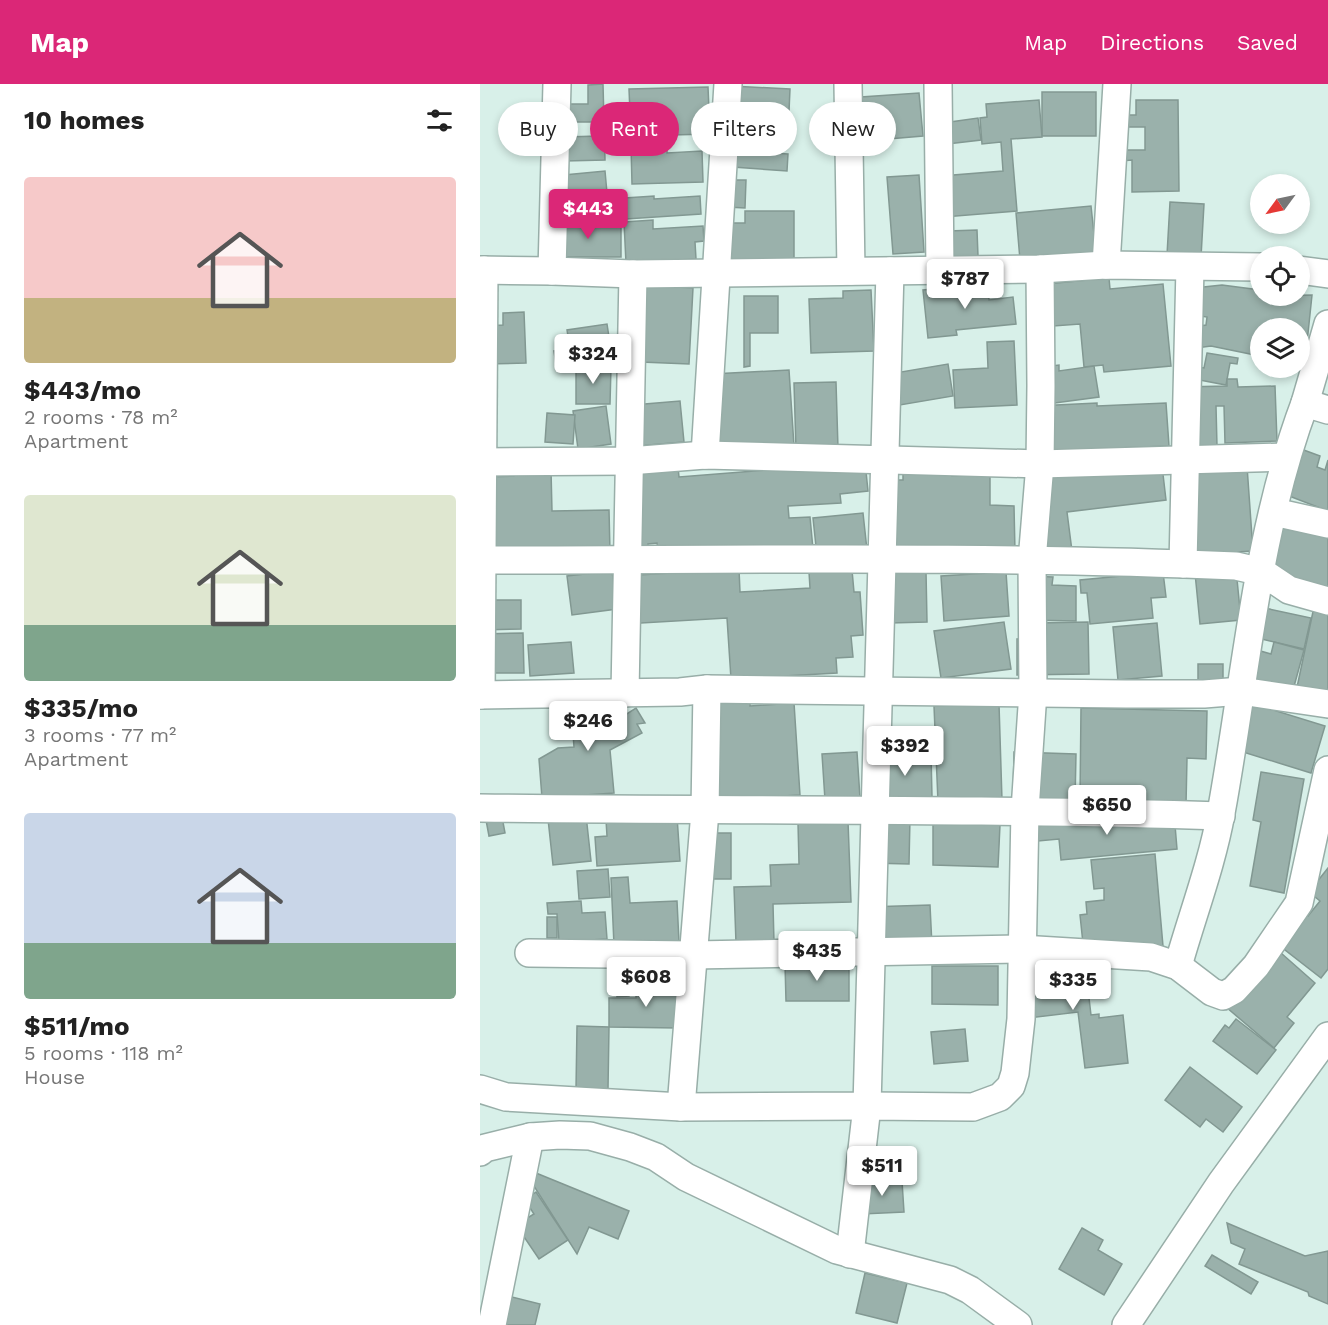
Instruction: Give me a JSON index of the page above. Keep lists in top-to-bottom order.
{
  "north": "bottom left",
  "page": {
    "header": "Map",
    "nav": ["Map", "Directions", "Saved"],
    "heading": "10 homes",
    "chip": [
      "Buy",
      "Rent",
      "Filters",
      "New"
    ],
    "list": [
      {
        "name": "$443/mo",
        "note": "2 rooms · 78 m² · Apartment"
      },
      {
        "name": "$335/mo",
        "note": "3 rooms · 77 m² · Apartment"
      },
      {
        "name": "$511/mo",
        "note": "5 rooms · 118 m² · House"
      }
    ],
    "price": [
      "$443",
      "$787",
      "$324",
      "$246",
      "$392",
      "$650",
      "$435",
      "$608",
      "$335",
      "$511"
    ]
  }
}
